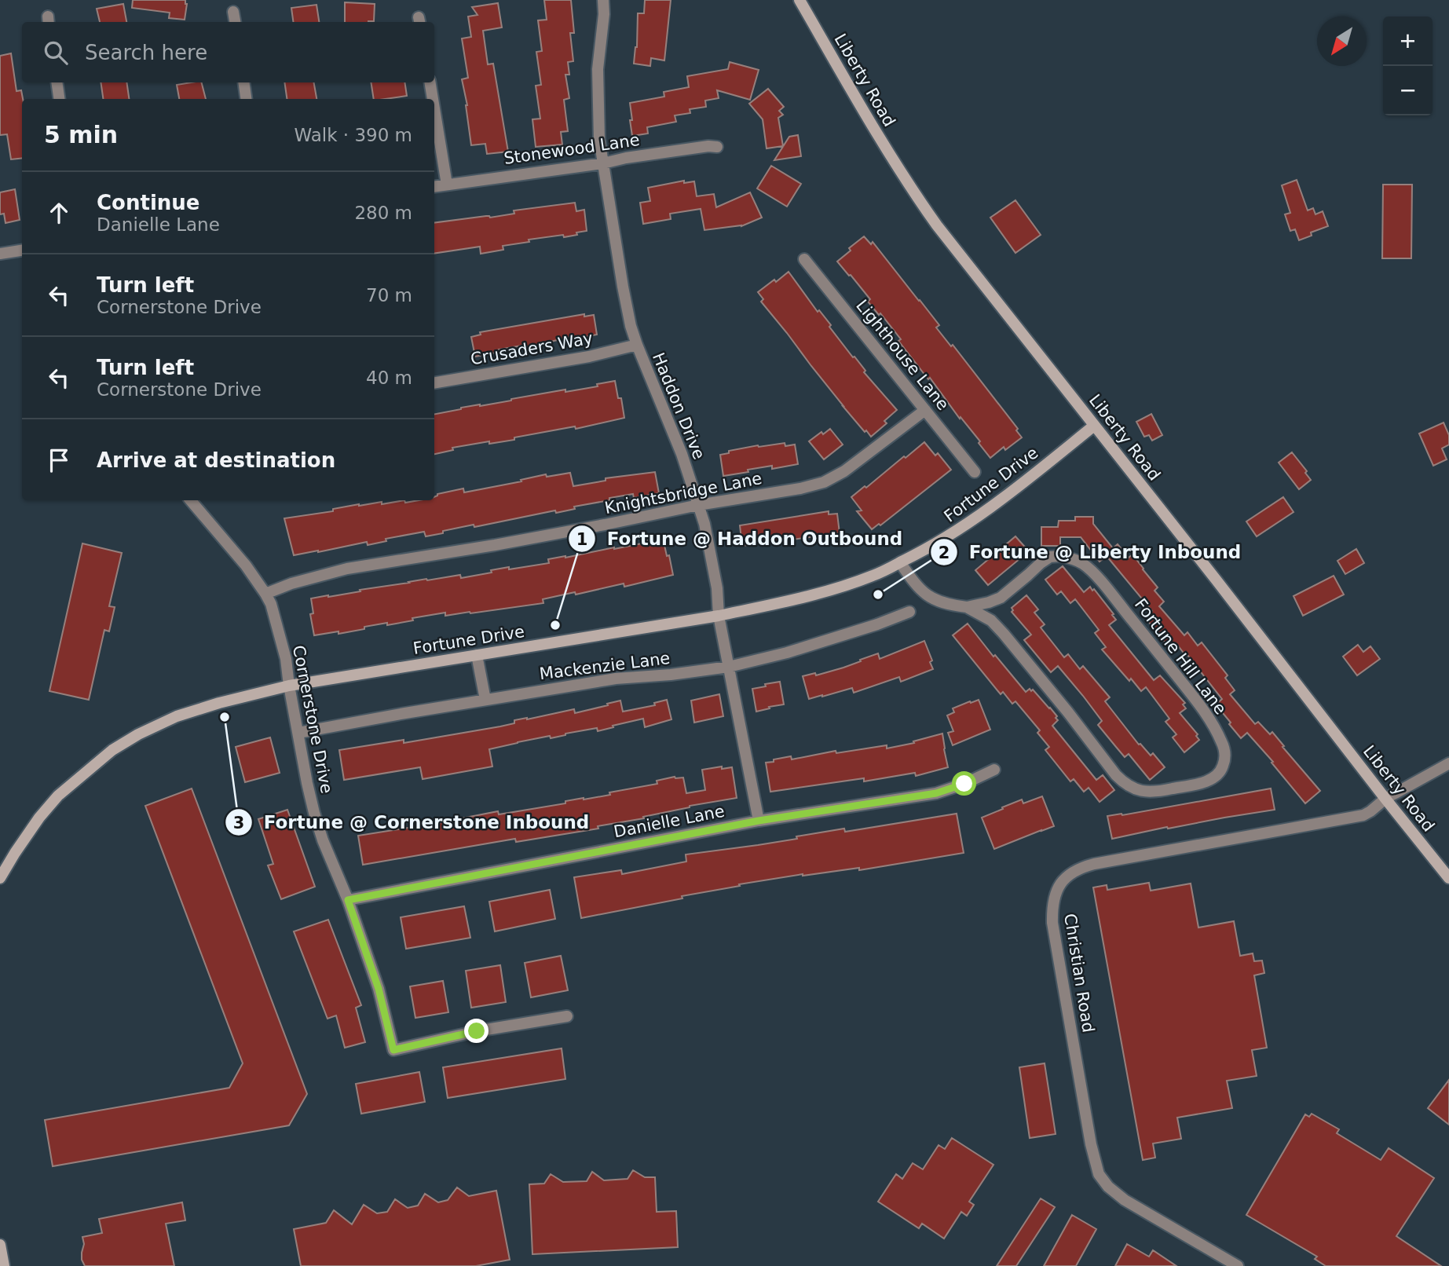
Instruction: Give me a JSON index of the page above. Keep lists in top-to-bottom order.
{
  "streets": {
    "street": [
      "Liberty Road",
      "Stonewood Lane",
      "Crusaders Way",
      "Lighthouse Lane",
      "Haddon Drive",
      "Fortune Drive",
      "Knightsbridge Lane",
      "Fortune Hill Lane",
      "Mackenzie Lane",
      "Cornerstone Drive",
      "Danielle Lane",
      "Christian Road"
    ]
  },
  "crossings": [
    ["Liberty Road", "Fortune Drive"],
    ["Liberty Road", "Christian Road"],
    ["Stonewood Lane", "Haddon Drive"],
    ["Crusaders Way", "Haddon Drive"],
    ["Lighthouse Lane", "Knightsbridge Lane"],
    ["Haddon Drive", "Fortune Drive"],
    ["Haddon Drive", "Knightsbridge Lane"],
    ["Haddon Drive", "Mackenzie Lane"],
    ["Haddon Drive", "Danielle Lane"],
    ["Fortune Drive", "Fortune Hill Lane"],
    ["Fortune Drive", "Cornerstone Drive"],
    ["Knightsbridge Lane", "Cornerstone Drive"],
    ["Mackenzie Lane", "Cornerstone Drive"],
    ["Cornerstone Drive", "Danielle Lane"]
  ],
  "places": ["Fortune @ Liberty Inbound", "Fortune @ Haddon Outbound", "Fortune @ Cornerstone Inbound"],
  "north": "bottom left",
  "page": {
    "map_buttons": ["+", "−"],
    "search": "Search here",
    "heading": ["5 min", "Walk · 390 m"],
    "list": [
      ["Continue", "Danielle Lane", "280 m"],
      ["Turn left", "Cornerstone Drive", "70 m"],
      ["Turn left", "Cornerstone Drive", "40 m"],
      "Arrive at destination"
    ]
  }
}
